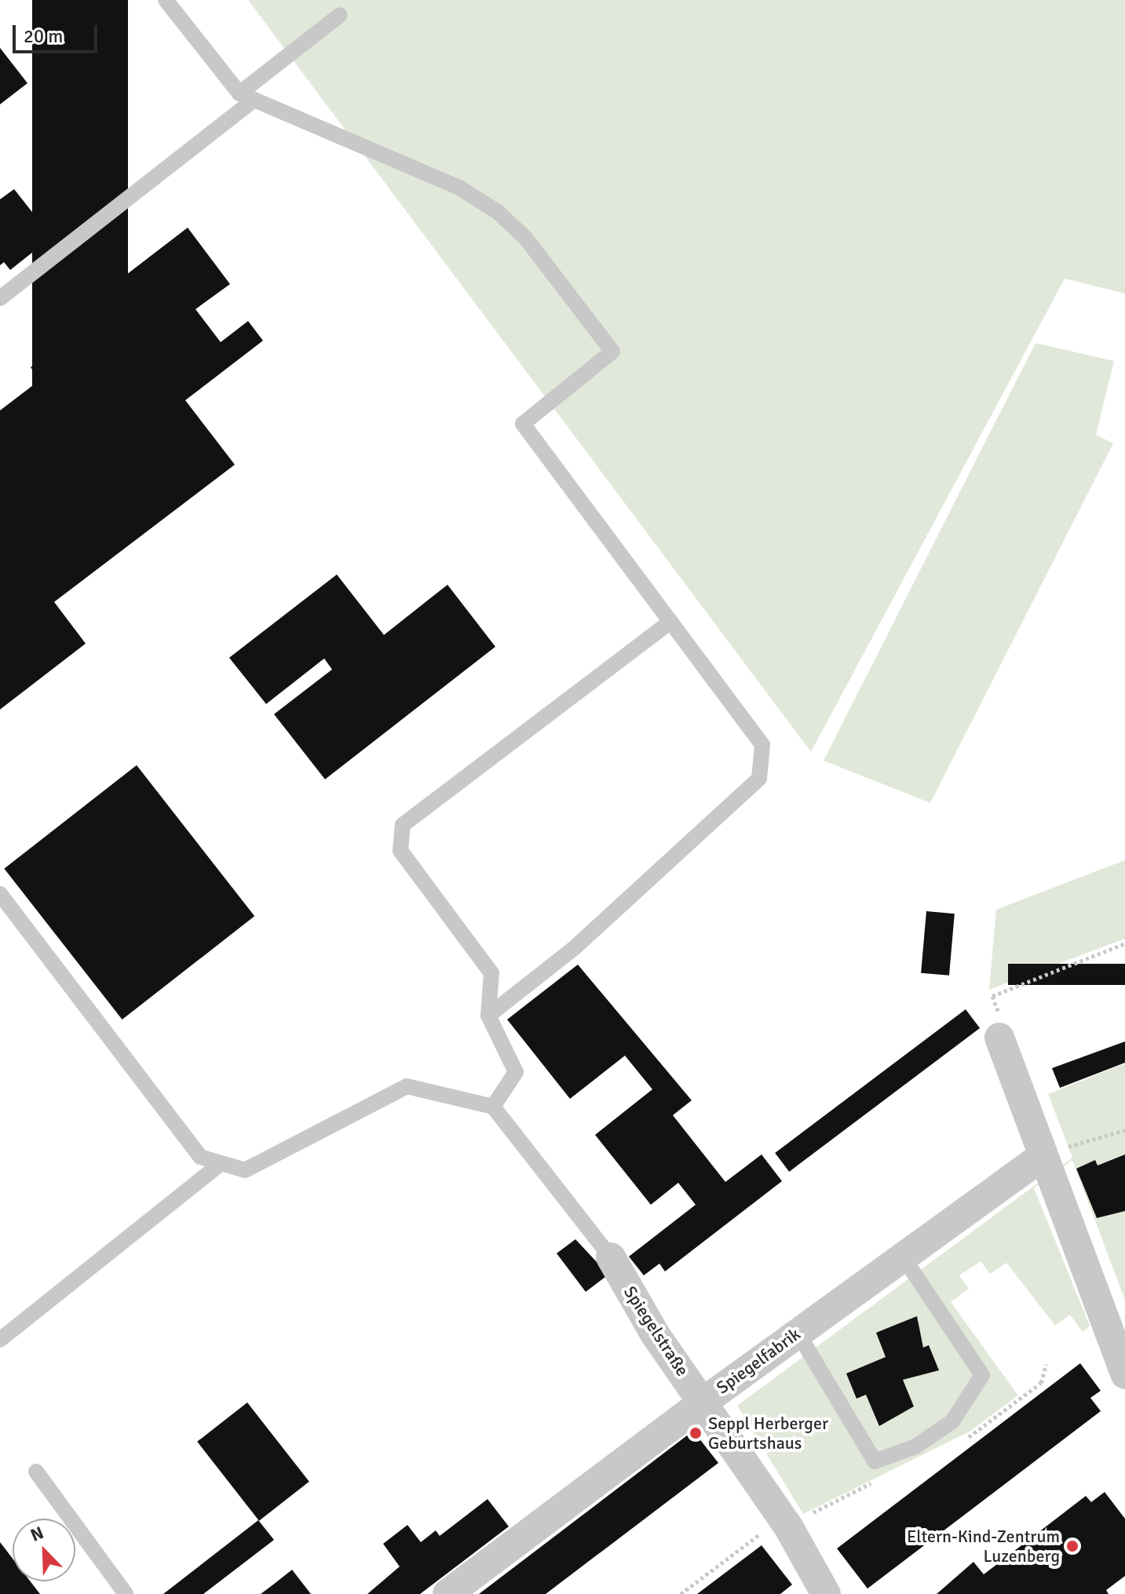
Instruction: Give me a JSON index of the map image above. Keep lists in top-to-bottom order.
{
  "streets": {
    "street": ["Spiegelstraße", "Spiegelfabrik"]
  },
  "crossings": [
    ["Spiegelstraße", "Spiegelfabrik"]
  ],
  "places": ["Seppl Herberger Geburtshaus", "Eltern-Kind-Zentrum Luzenberg"],
  "scale_bar": "20 m",
  "north": "top left"
}
